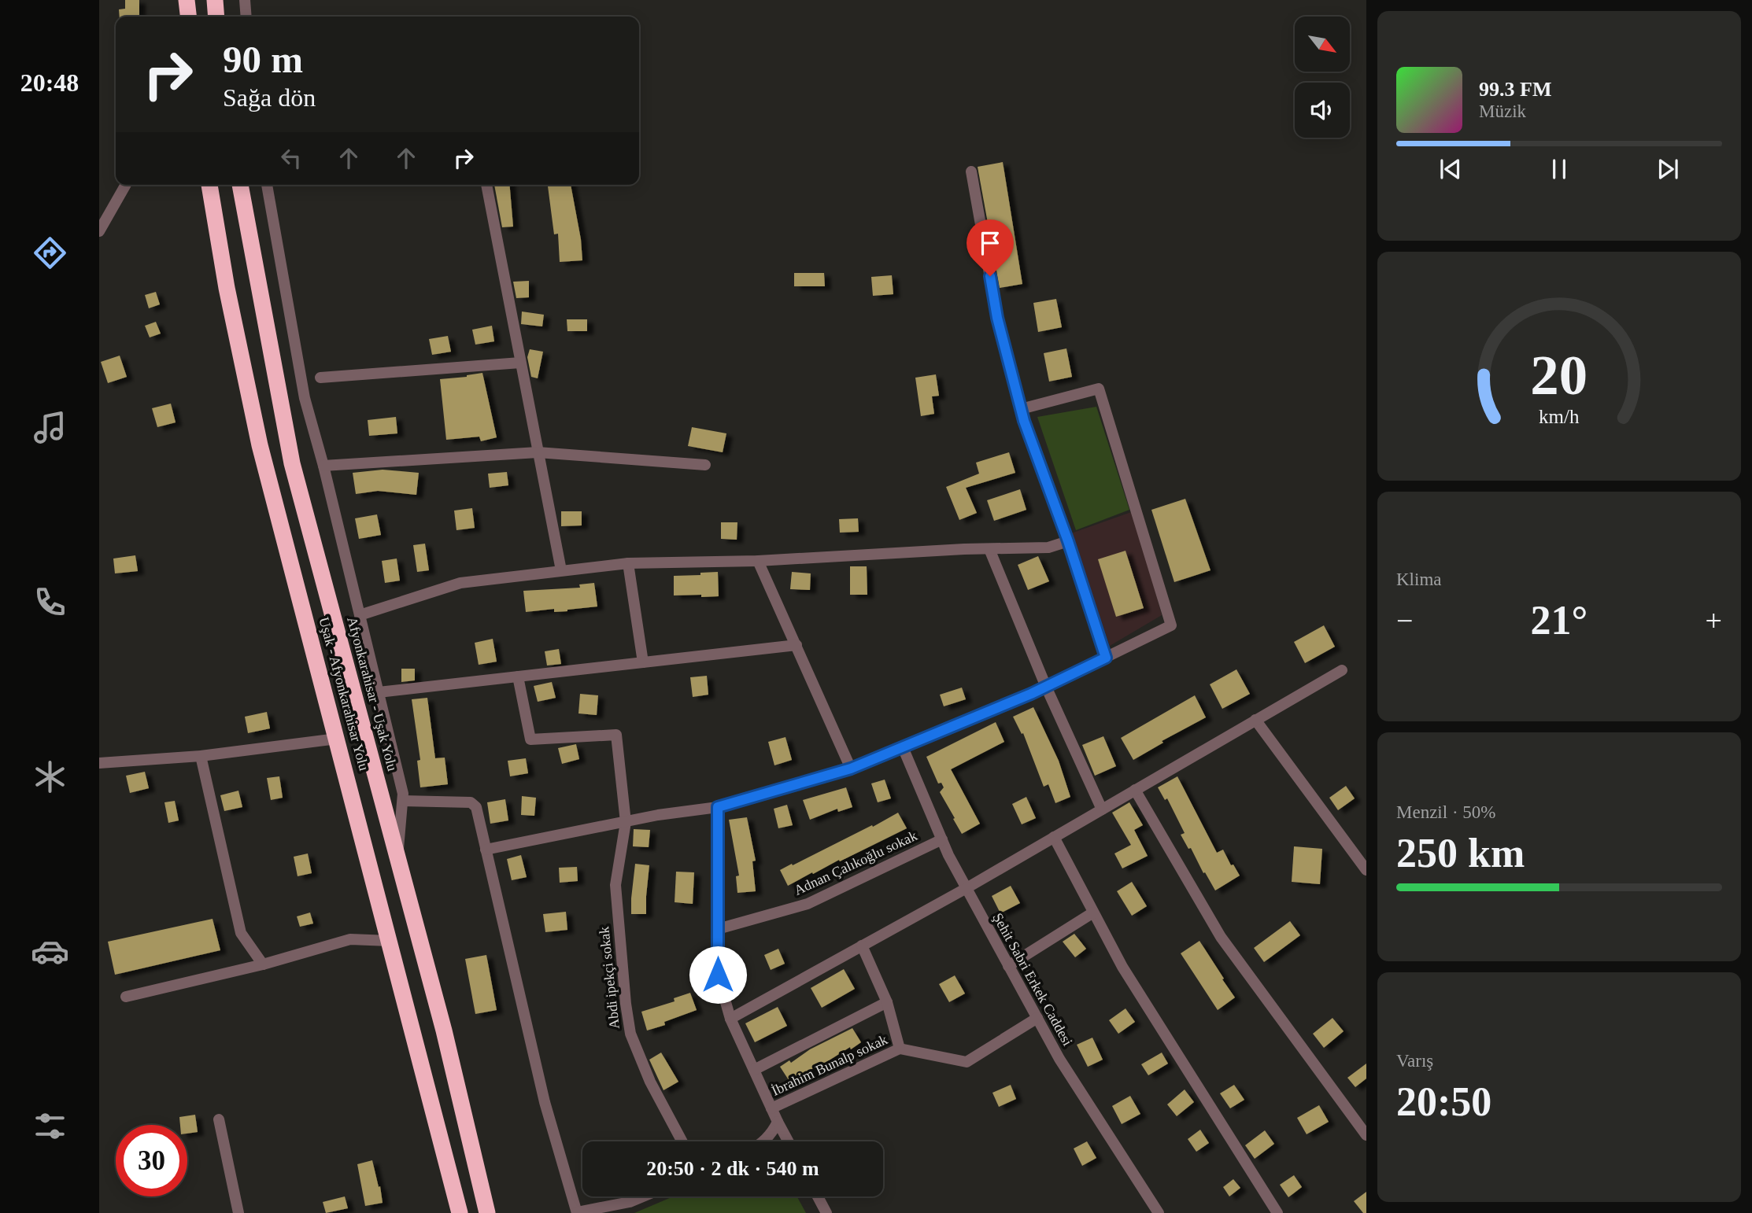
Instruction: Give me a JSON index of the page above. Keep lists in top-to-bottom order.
{
  "streets": {
    "highway": ["Uşak - Afyonkarahisar Yolu", "Afyonkarahisar - Uşak Yolu"],
    "street": [
      "Adnan Çalıkoğlu sokak",
      "Abdi ipekçi sokak",
      "Şehit Sabri Erkek Caddesi",
      "İbrahim Bunalp sokak"
    ]
  },
  "crossings": [
    ["Adnan Çalıkoğlu sokak", "Şehit Sabri Erkek Caddesi"],
    ["Adnan Çalıkoğlu sokak", "İbrahim Bunalp sokak"],
    ["Şehit Sabri Erkek Caddesi", "İbrahim Bunalp sokak"]
  ],
  "north": "bottom right",
  "page": {
    "tabs": "20:48",
    "turn": ["90 m", "Sağa dön"],
    "song": ["99.3 FM", "Müzik"],
    "tile": [
      "Klima",
      ["Menzil · 50%", "250 km"],
      ["Varış", "20:50"]
    ],
    "heat": ["−", "21°", "+"],
    "limit": "30",
    "trip": "20:50 · 2 dk · 540 m",
    "gauge": ["20", "km/h"]
  }
}
